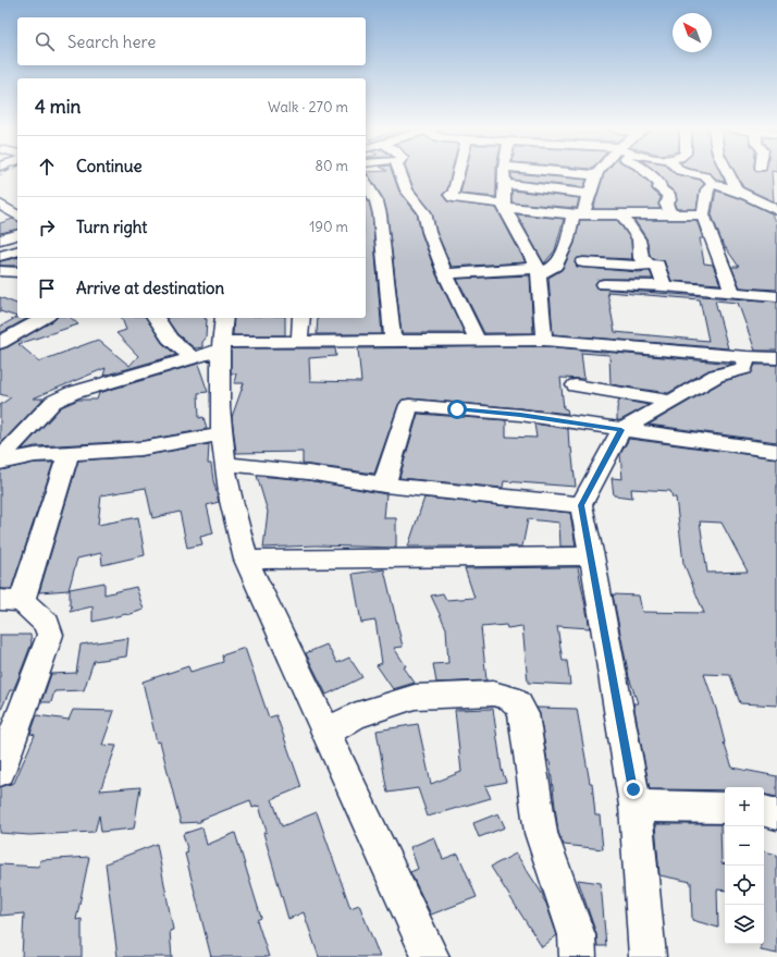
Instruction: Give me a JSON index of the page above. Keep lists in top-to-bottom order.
{
  "north": "top left",
  "page": {
    "search": "Search here",
    "heading": ["4 min", "Walk · 270 m"],
    "list": [
      ["Continue", "80 m"],
      ["Turn right", "190 m"],
      "Arrive at destination"
    ],
    "map_buttons": ["+", "−"]
  }
}
